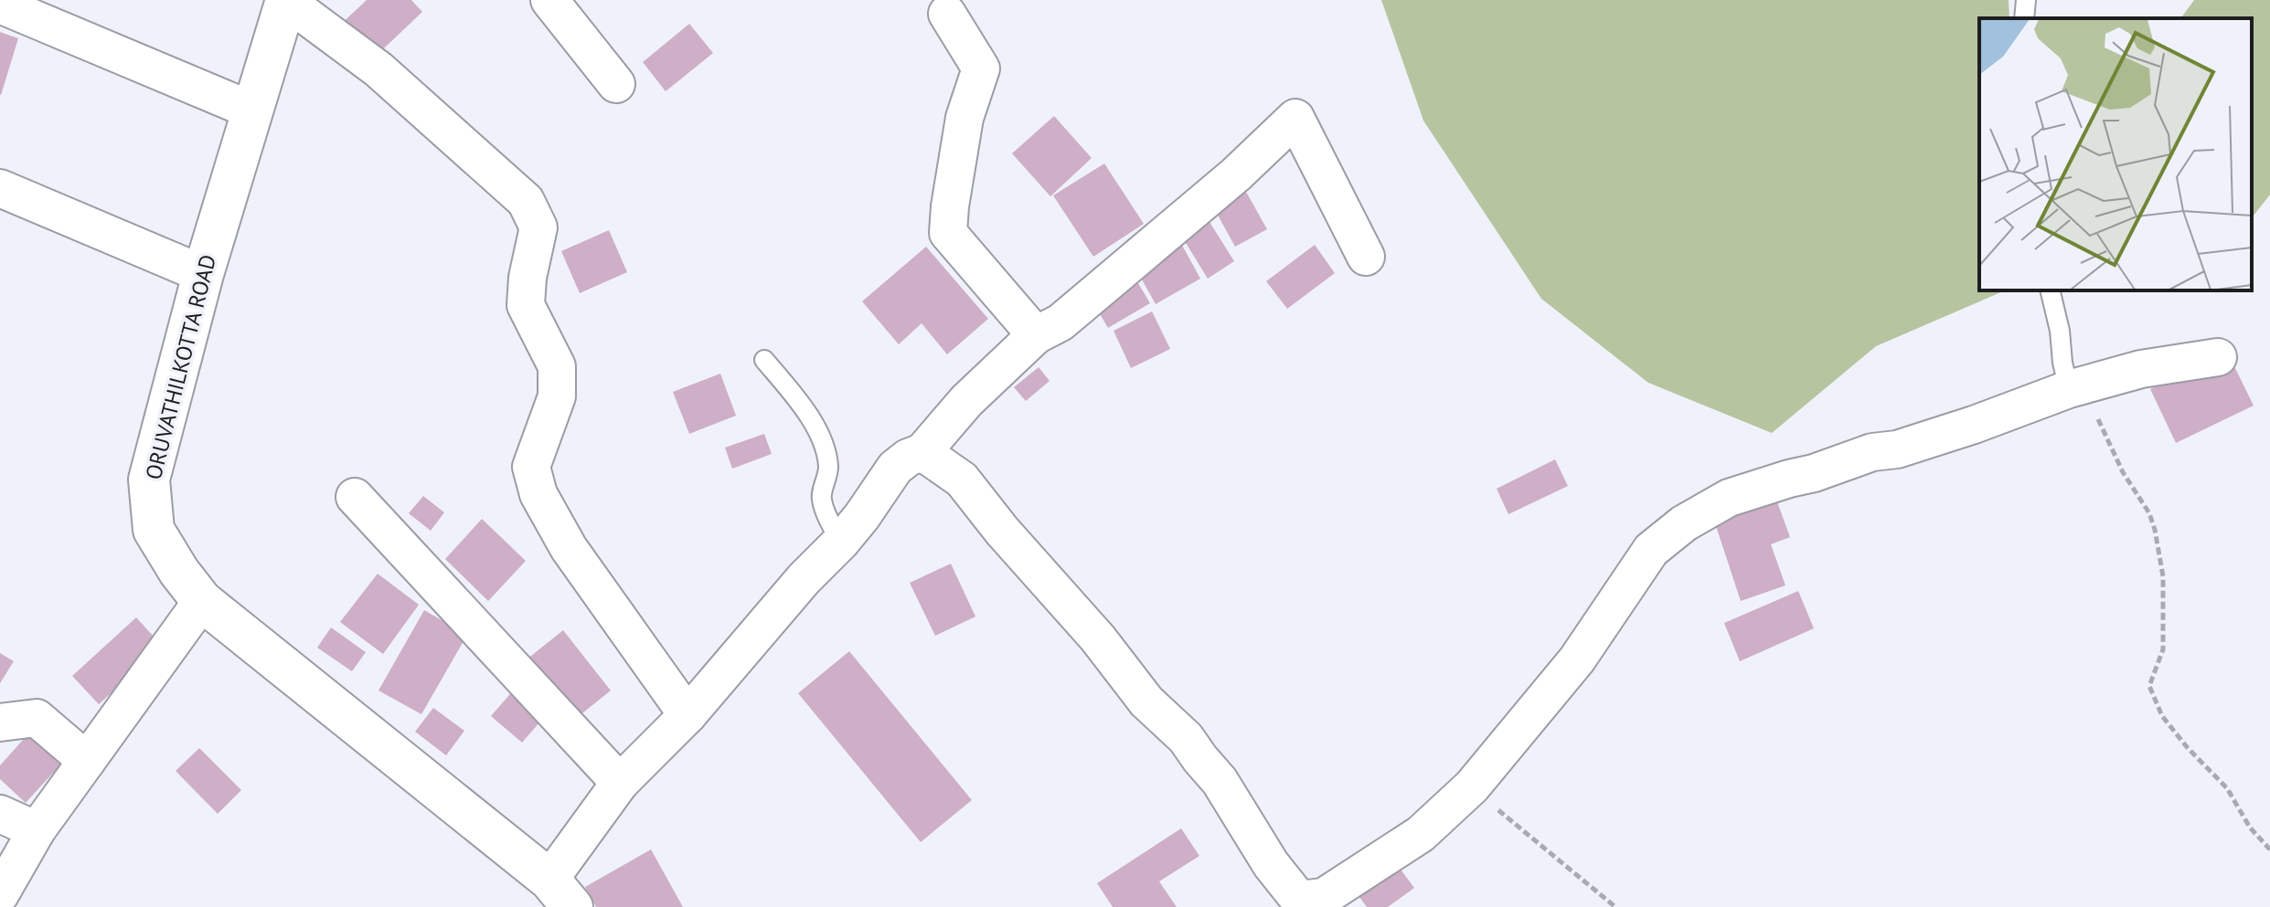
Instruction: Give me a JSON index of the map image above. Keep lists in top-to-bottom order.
{
  "streets": {
    "street": ["ORUVATHILKOTTA ROAD"]
  }
}
